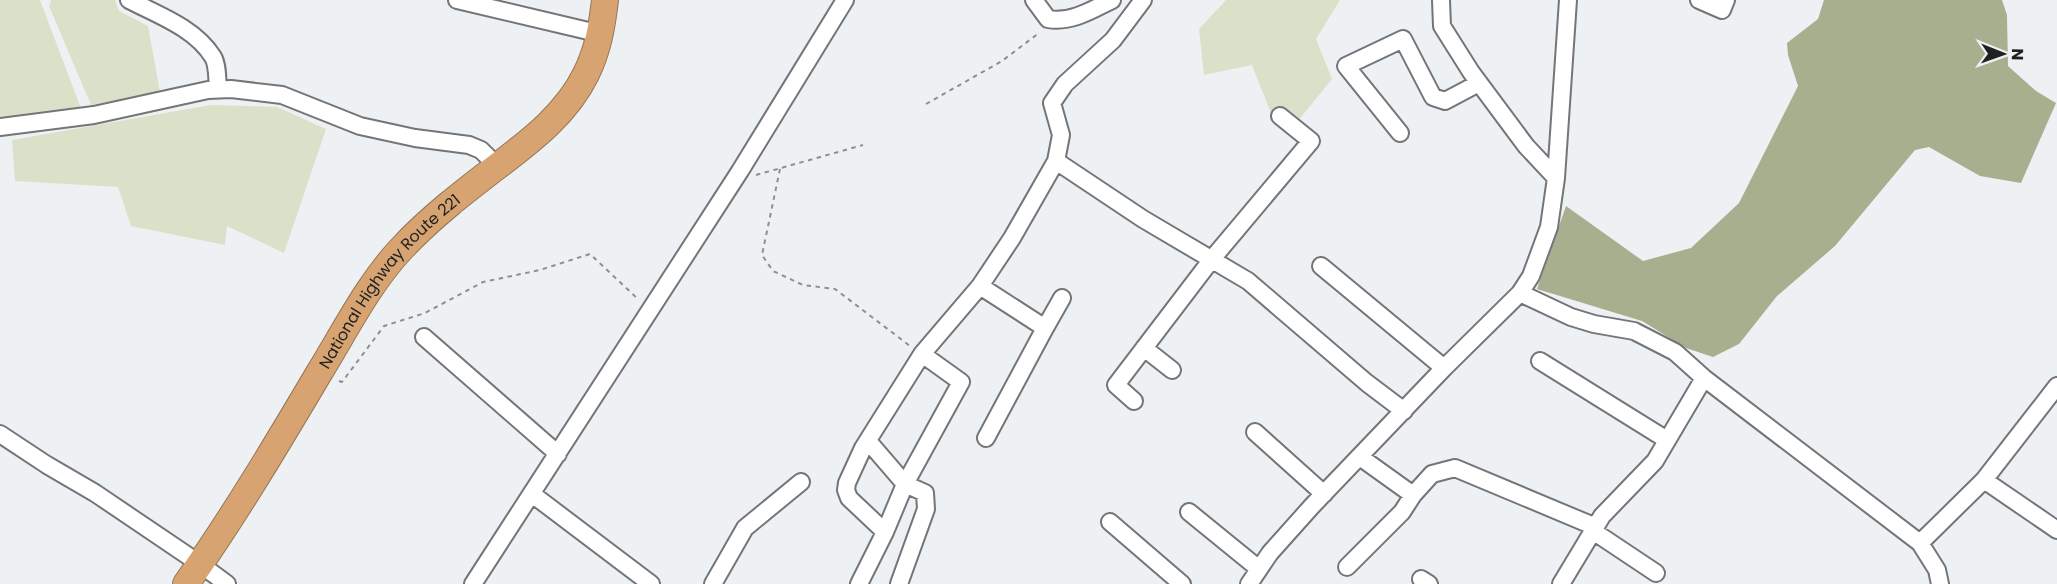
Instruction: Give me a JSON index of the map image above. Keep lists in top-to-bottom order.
{
  "streets": {
    "highway": ["National Highway Route 221"]
  },
  "north": "right"
}
